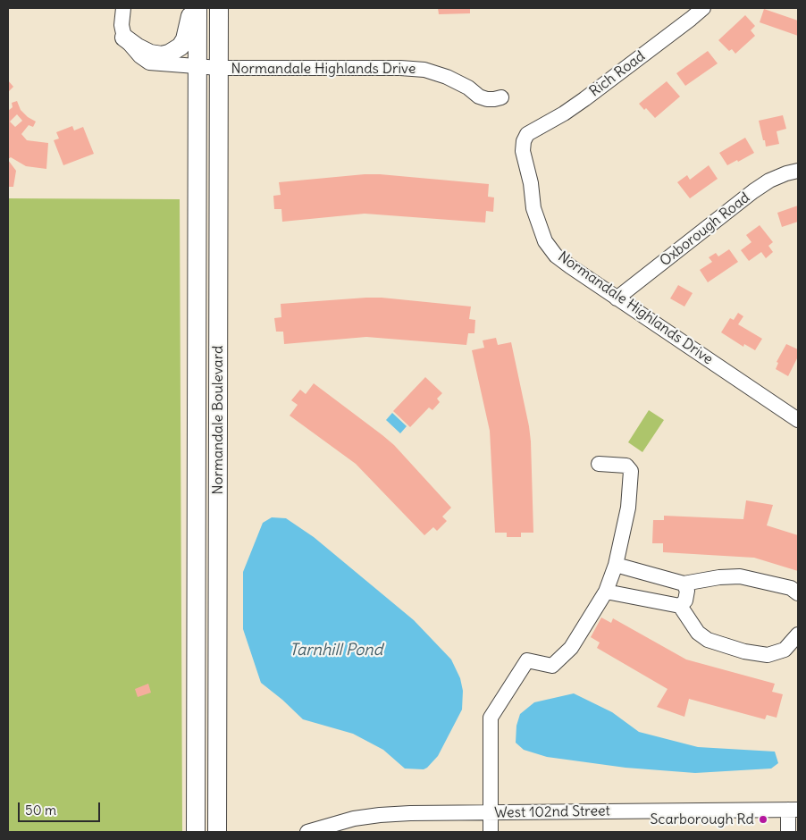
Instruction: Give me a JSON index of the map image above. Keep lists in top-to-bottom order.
{
  "streets": {
    "main road": ["Normandale Boulevard"],
    "street": [
      "Normandale Highlands Drive",
      "Rich Road",
      "Oxborough Road",
      "West 102nd Street"
    ]
  },
  "crossings": [
    ["Normandale Highlands Drive", "Rich Road"],
    ["Normandale Highlands Drive", "Oxborough Road"],
    ["Normandale Highlands Drive", "Normandale Boulevard"]
  ],
  "water": ["Tarnhill Pond"],
  "places": ["Scarborough Rd"],
  "scale_bar": "50 m"
}
